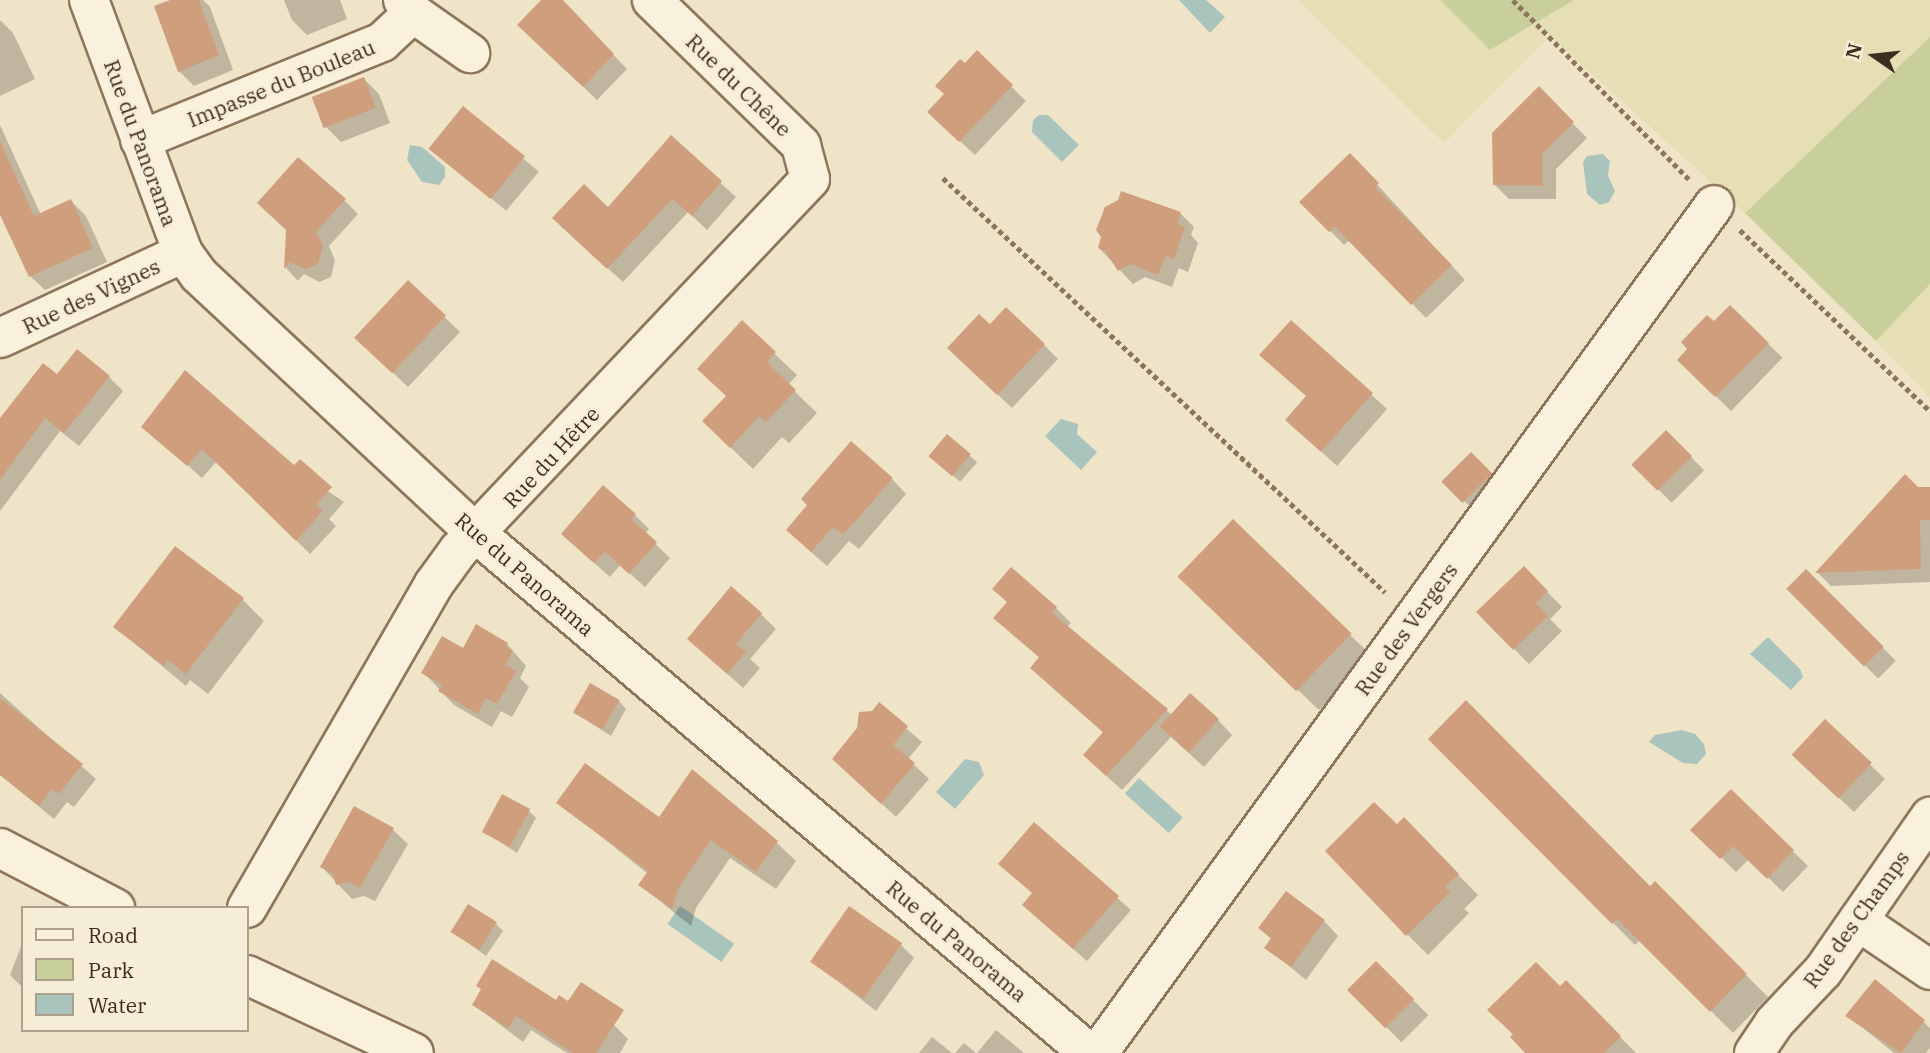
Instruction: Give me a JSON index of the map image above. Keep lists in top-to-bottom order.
{
  "streets": {
    "street": [
      "Impasse du Bouleau",
      "Rue du Chêne",
      "Rue du Panorama",
      "Rue des Vignes",
      "Rue du Hêtre",
      "Rue des Vergers",
      "Rue des Champs"
    ]
  },
  "crossings": [
    ["Impasse du Bouleau", "Rue du Panorama"],
    ["Rue du Chêne", "Rue du Hêtre"],
    ["Rue du Panorama", "Rue des Vignes"],
    ["Rue du Panorama", "Rue du Hêtre"]
  ],
  "legend": ["Road", "Park", "Water"],
  "north": "left"
}
